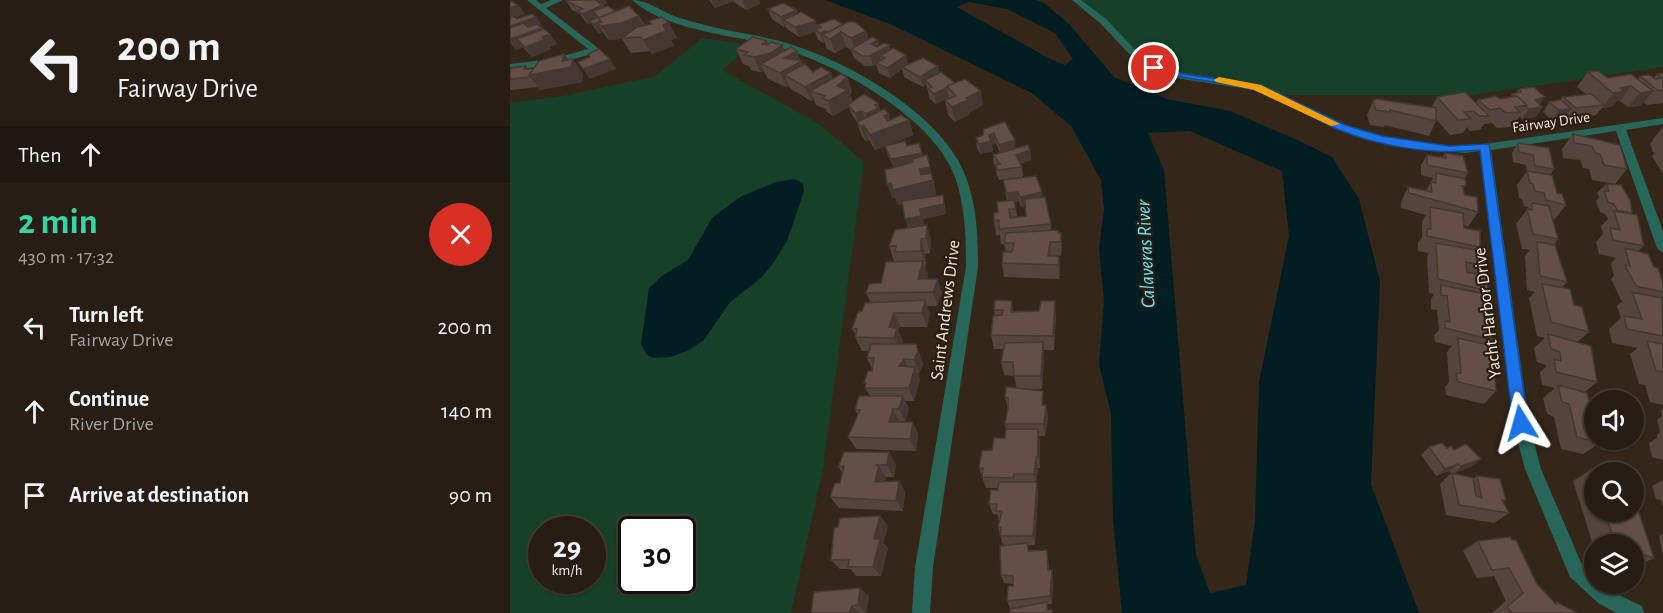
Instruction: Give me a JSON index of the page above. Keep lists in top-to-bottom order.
{
  "streets": {
    "street": ["Fairway Drive", "Saint Andrews Drive", "Yacht Harbor Drive"]
  },
  "crossings": [
    ["Fairway Drive", "Yacht Harbor Drive"]
  ],
  "water": ["Calaveras River"],
  "page": {
    "turn": ["200 m", "Fairway Drive"],
    "then": "Then",
    "heading": ["2 min", "430 m · 17:32"],
    "list": [
      {
        "name": "Turn left",
        "note": "Fairway Drive",
        "value": "200 m"
      },
      {
        "name": "Continue",
        "note": "River Drive",
        "value": "140 m"
      },
      {
        "name": "Arrive at destination",
        "value": "90 m"
      }
    ],
    "speed": "29 km/h",
    "limit": "30"
  }
}
